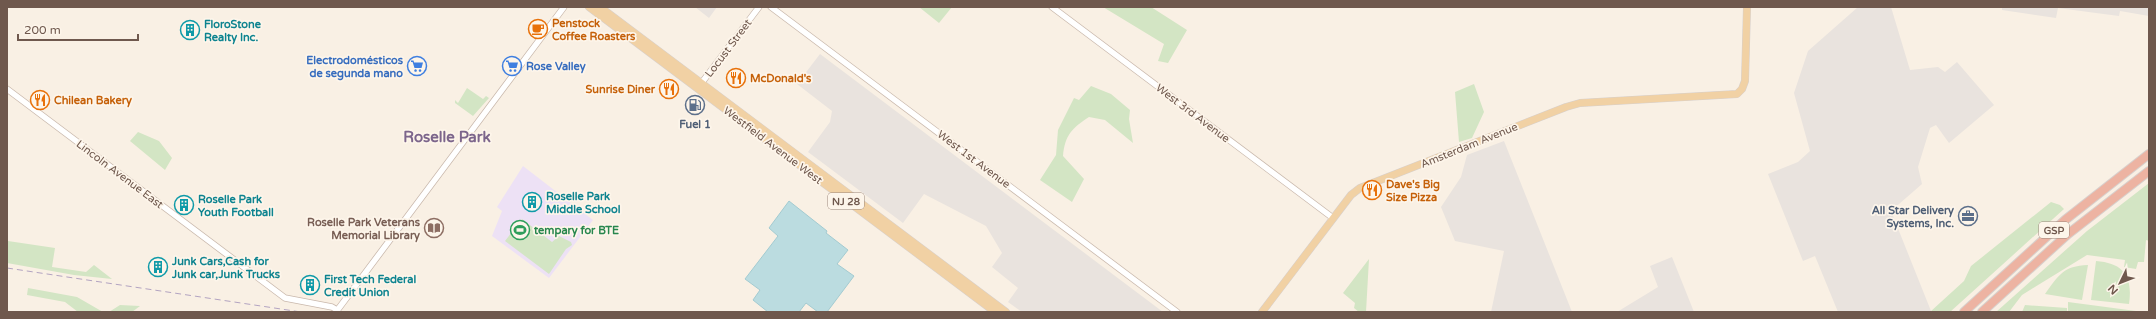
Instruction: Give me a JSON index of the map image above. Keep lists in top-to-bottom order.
{
  "streets": {
    "highway": ["GSP"],
    "main road": ["Westfield Avenue West", "Amsterdam Avenue", "NJ 28"],
    "street": [
      "Locust Street",
      "West 3rd Avenue",
      "West 1st Avenue",
      "Lincoln Avenue East"
    ]
  },
  "crossings": [
    ["Locust Street", "Westfield Avenue West"],
    ["West 3rd Avenue", "Amsterdam Avenue"]
  ],
  "districts": ["Roselle Park"],
  "places": {
    "cafe": ["Penstock Coffee Roasters"],
    "building": [
      "FloroStone Realty Inc.",
      "Roselle Park Middle School",
      "Roselle Park Youth Football",
      "Junk Cars,Cash for Junk car,Junk Trucks",
      "First Tech Federal Credit Union"
    ],
    "supermarket": ["Electrodomésticos de segunda mano", "Rose Valley"],
    "restaurant": [
      "McDonald's",
      "Sunrise Diner",
      "Chilean Bakery",
      "Dave's Big Size Pizza"
    ],
    "fuel station": ["Fuel 1"],
    "office": ["All Star Delivery Systems, Inc."],
    "library": ["Roselle Park Veterans Memorial Library"],
    "sports": ["tempary for BTE"]
  },
  "scale_bar": "200 m",
  "north": "bottom left"
}
